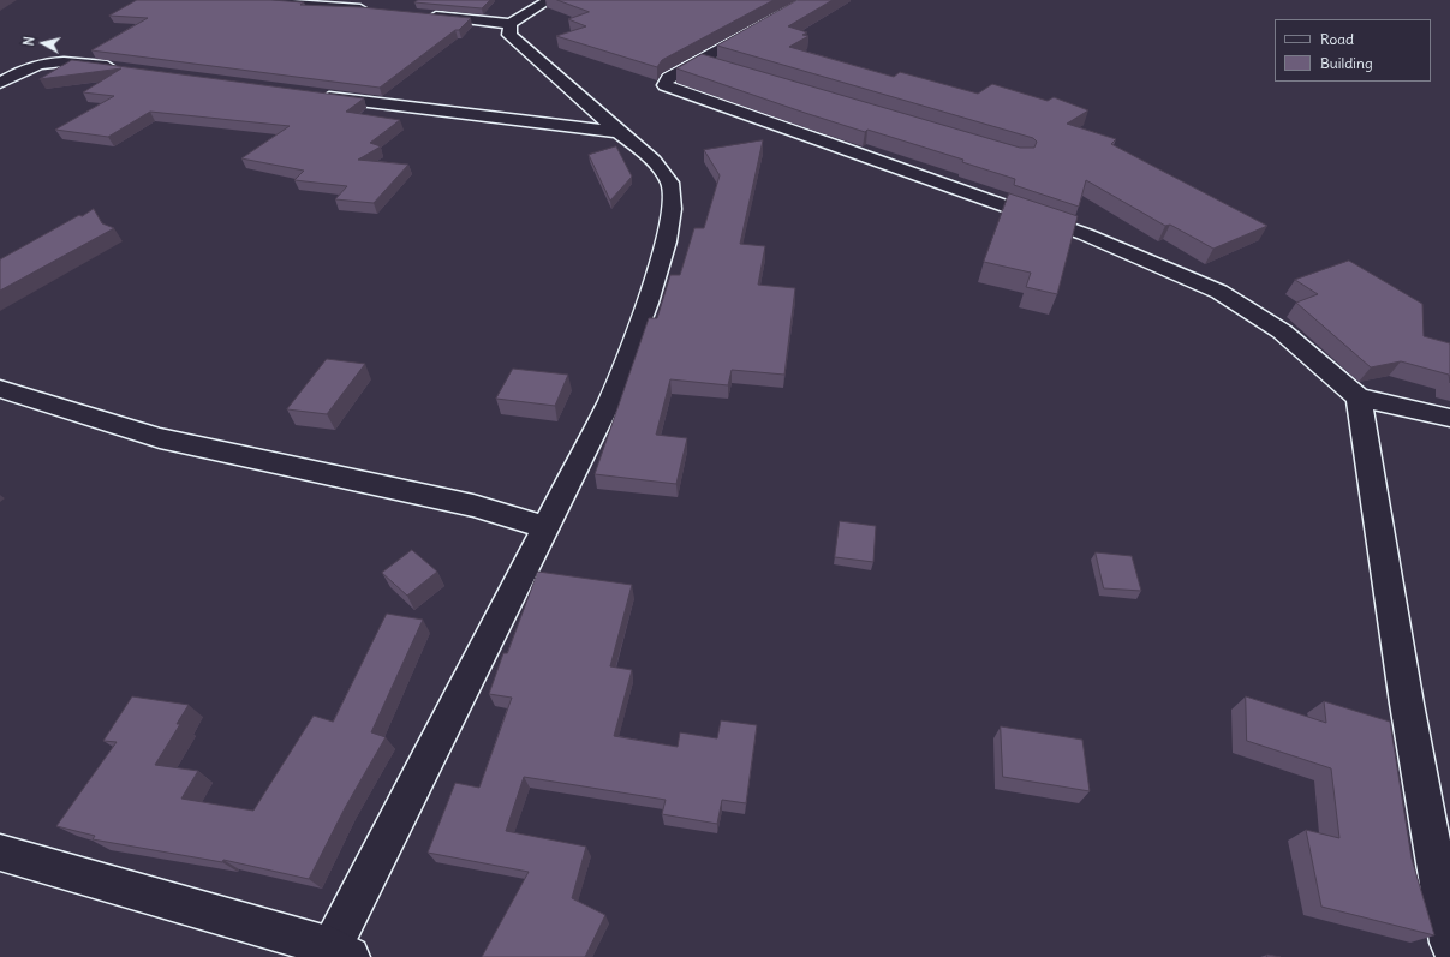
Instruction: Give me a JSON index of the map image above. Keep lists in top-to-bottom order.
{
  "legend": ["Road", "Building"],
  "north": "left"
}
